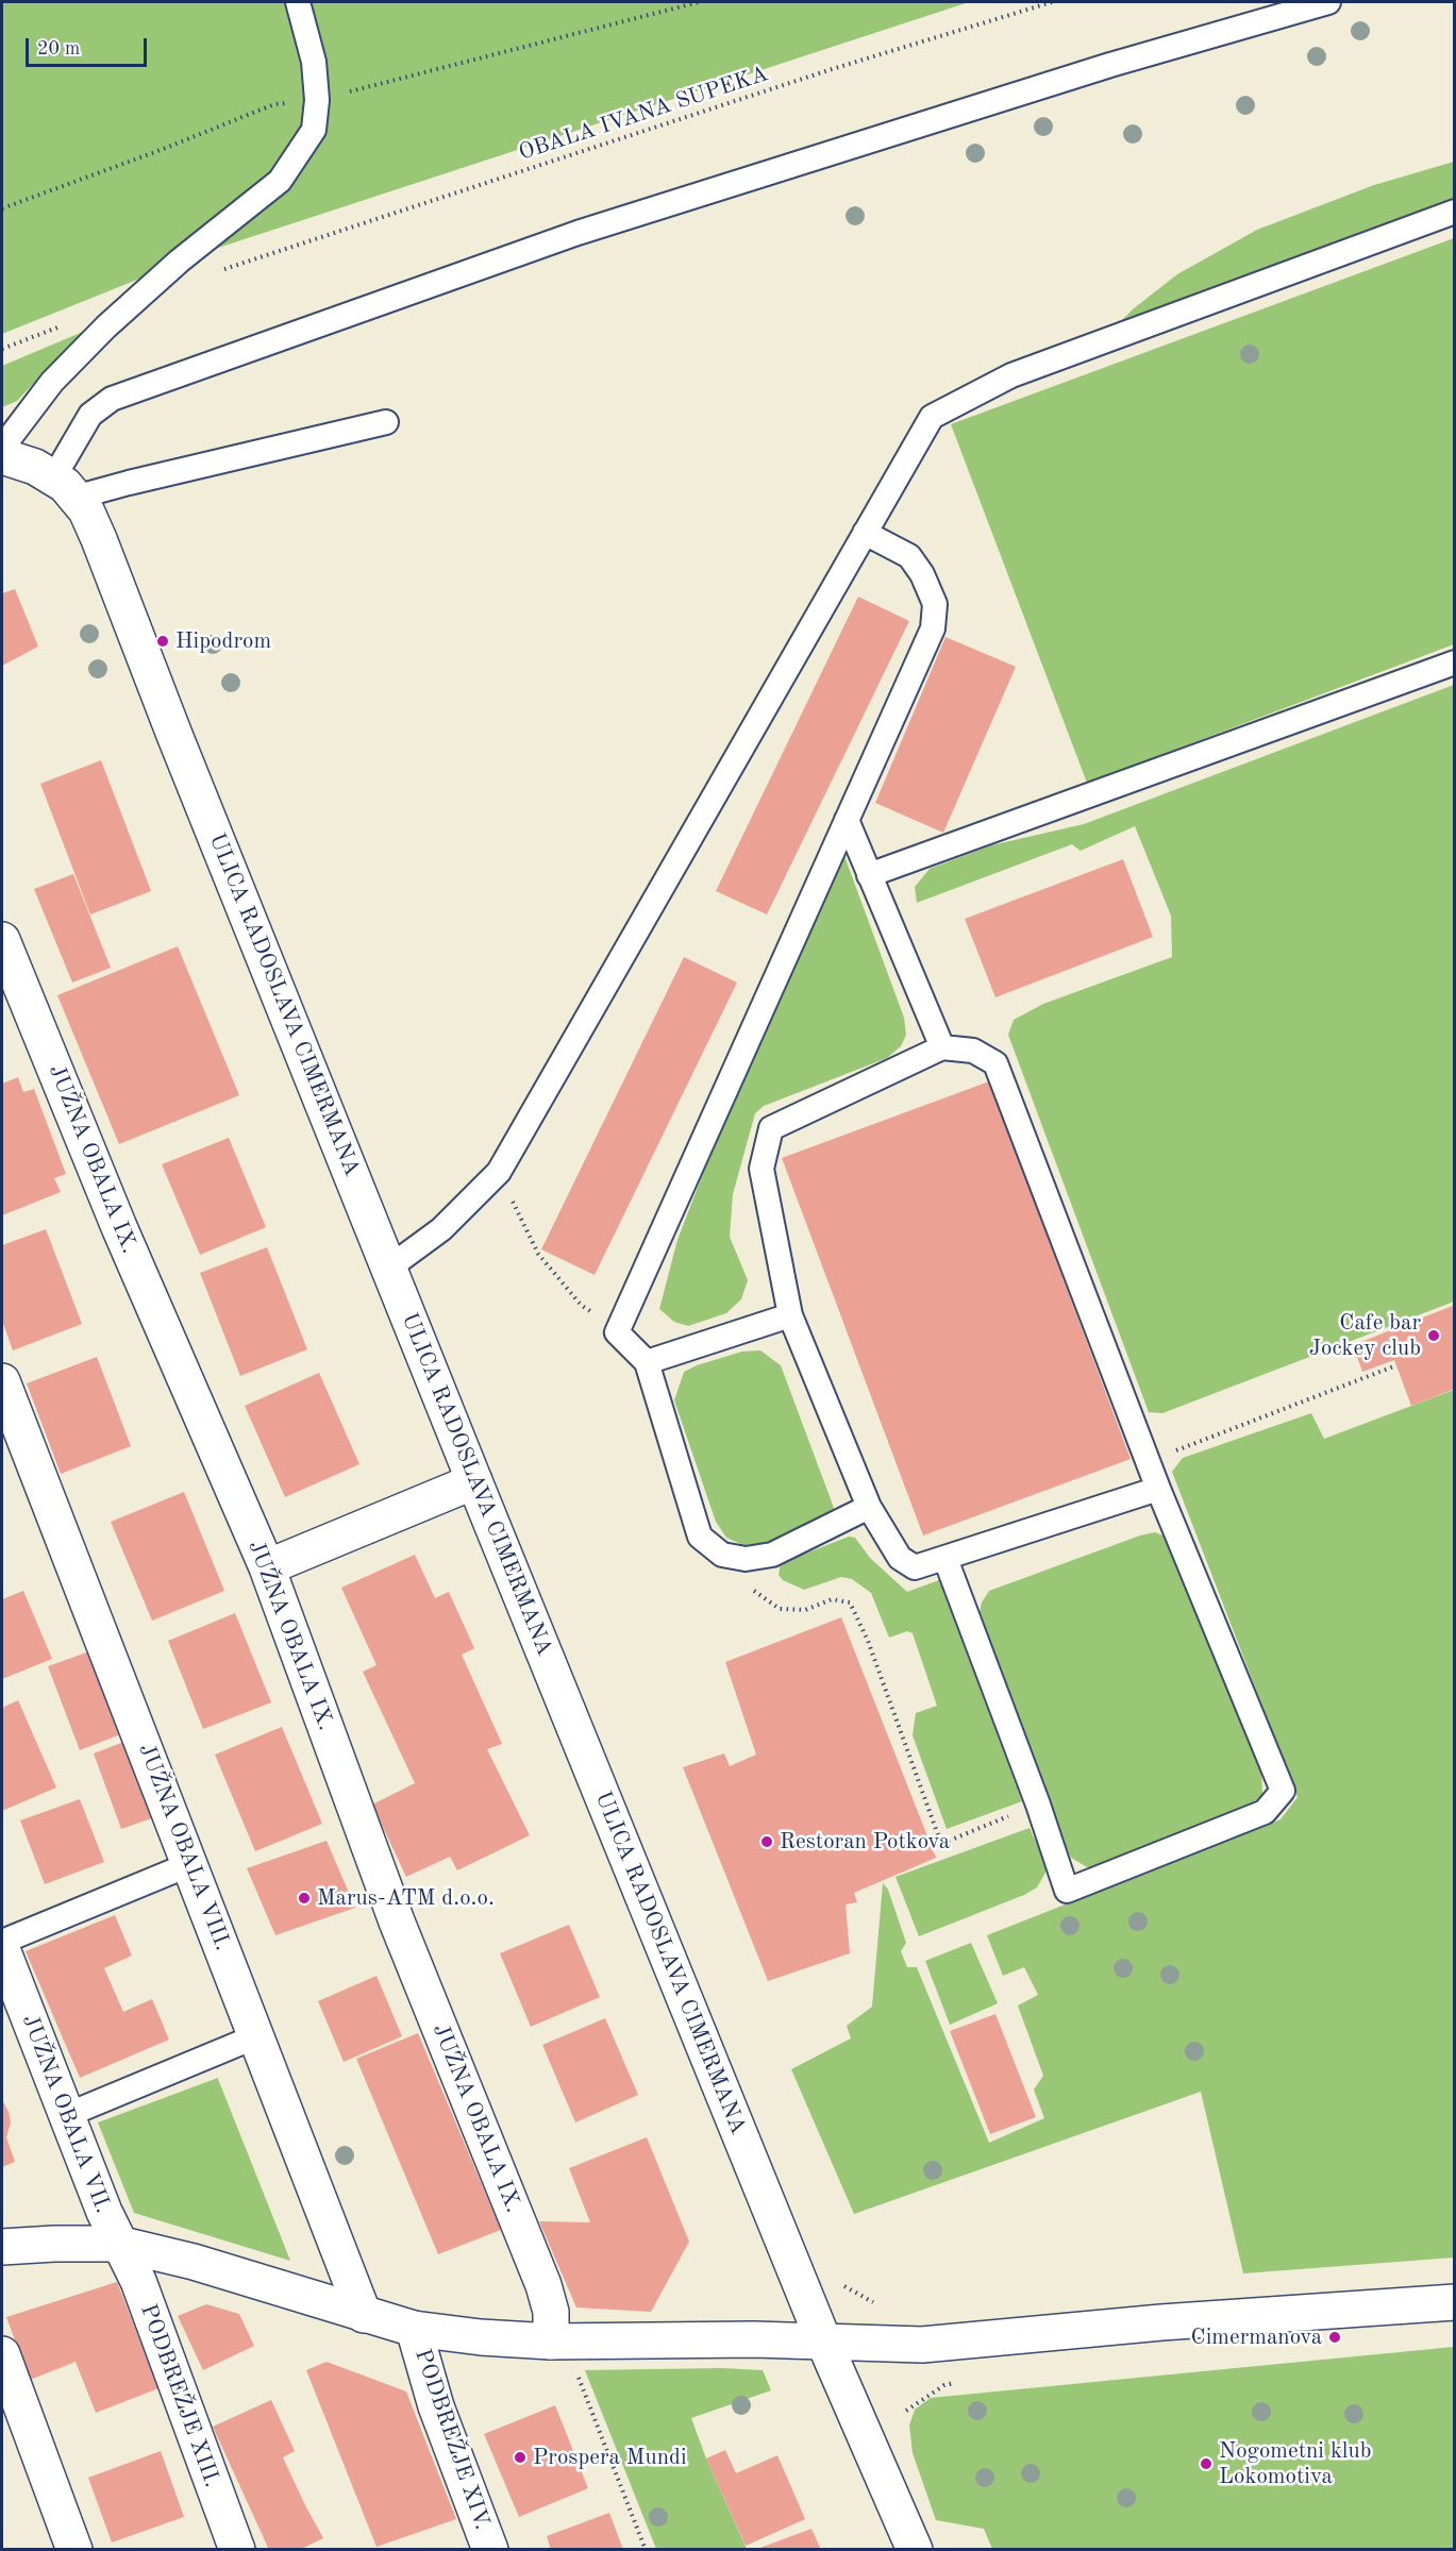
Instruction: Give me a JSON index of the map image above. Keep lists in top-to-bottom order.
{
  "streets": {
    "street": [
      "ULICA RADOSLAVA CIMERMANA",
      "JUŽNA OBALA IX.",
      "JUŽNA OBALA VIII.",
      "JUŽNA OBALA VII.",
      "PODBREŽJE XIII.",
      "PODBREŽJE XIV."
    ],
    "path": ["OBALA IVANA SUPEKA"]
  },
  "crossings": [
    ["JUŽNA OBALA VII.", "PODBREŽJE XIII."]
  ],
  "places": [
    "Hipodrom",
    "Cafe bar Jockey club",
    "Restoran Potkova",
    "Marus-ATM d.o.o.",
    "Cimermanova",
    "Prospera Mundi",
    "Nogometni klub Lokomotiva"
  ],
  "scale_bar": "20 m"
}
